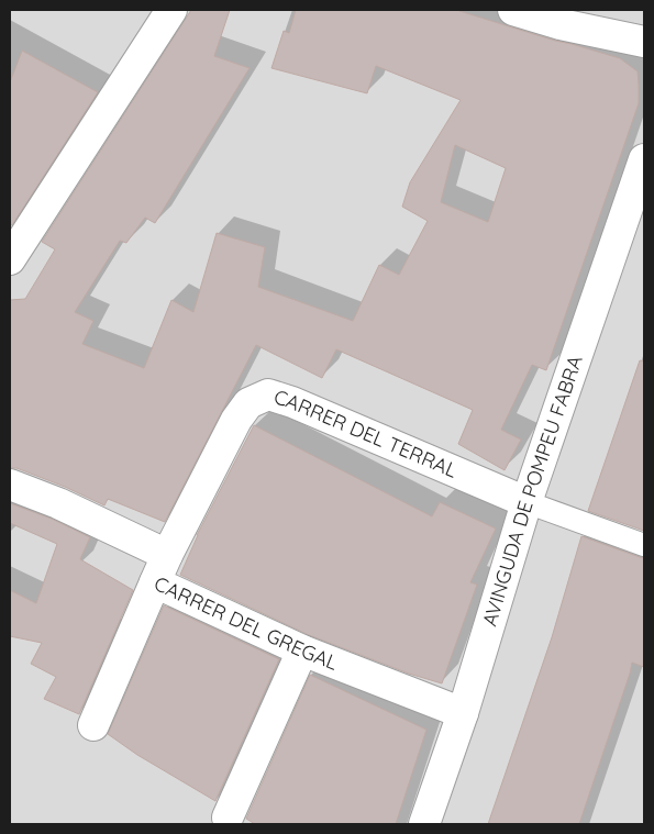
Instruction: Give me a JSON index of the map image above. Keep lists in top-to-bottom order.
{
  "streets": {
    "street": ["CARRER DEL TERRAL", "AVINGUDA DE POMPEU FABRA", "CARRER DEL GREGAL"]
  },
  "crossings": [
    ["CARRER DEL TERRAL", "AVINGUDA DE POMPEU FABRA"],
    ["CARRER DEL TERRAL", "CARRER DEL GREGAL"],
    ["AVINGUDA DE POMPEU FABRA", "CARRER DEL GREGAL"]
  ]
}
